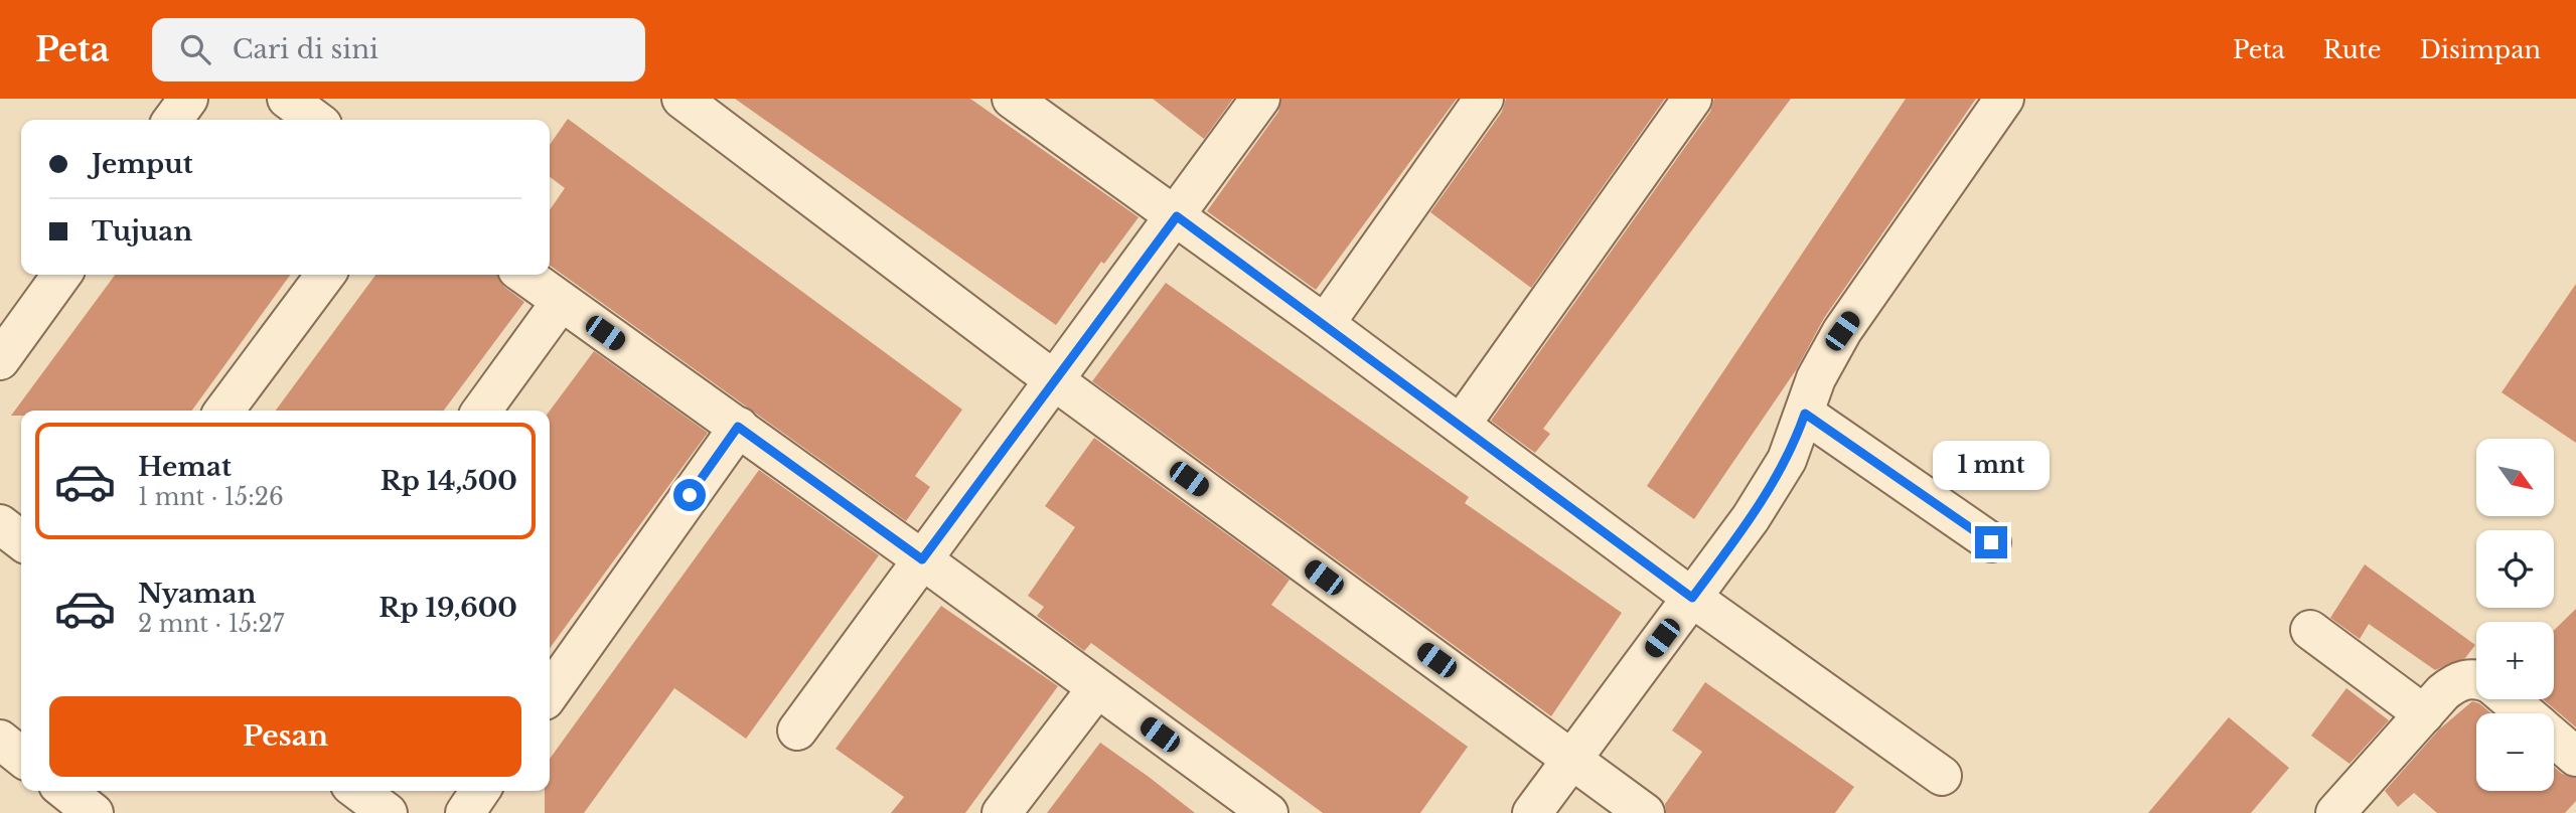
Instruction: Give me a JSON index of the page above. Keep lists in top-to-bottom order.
{
  "north": "bottom right",
  "page": {
    "header": "Peta",
    "search": "Cari di sini",
    "nav": ["Peta", "Rute", "Disimpan"],
    "banner": ["Jemput", "Tujuan"],
    "list": [
      {
        "name": "Hemat",
        "note": "1 mnt · 15:26",
        "value": "Rp 14,500"
      },
      {
        "name": "Nyaman",
        "note": "2 mnt · 15:27",
        "value": "Rp 19,600"
      }
    ],
    "map_buttons": ["+", "−"],
    "bubble": "1 mnt",
    "buttons": "Pesan"
  }
}
